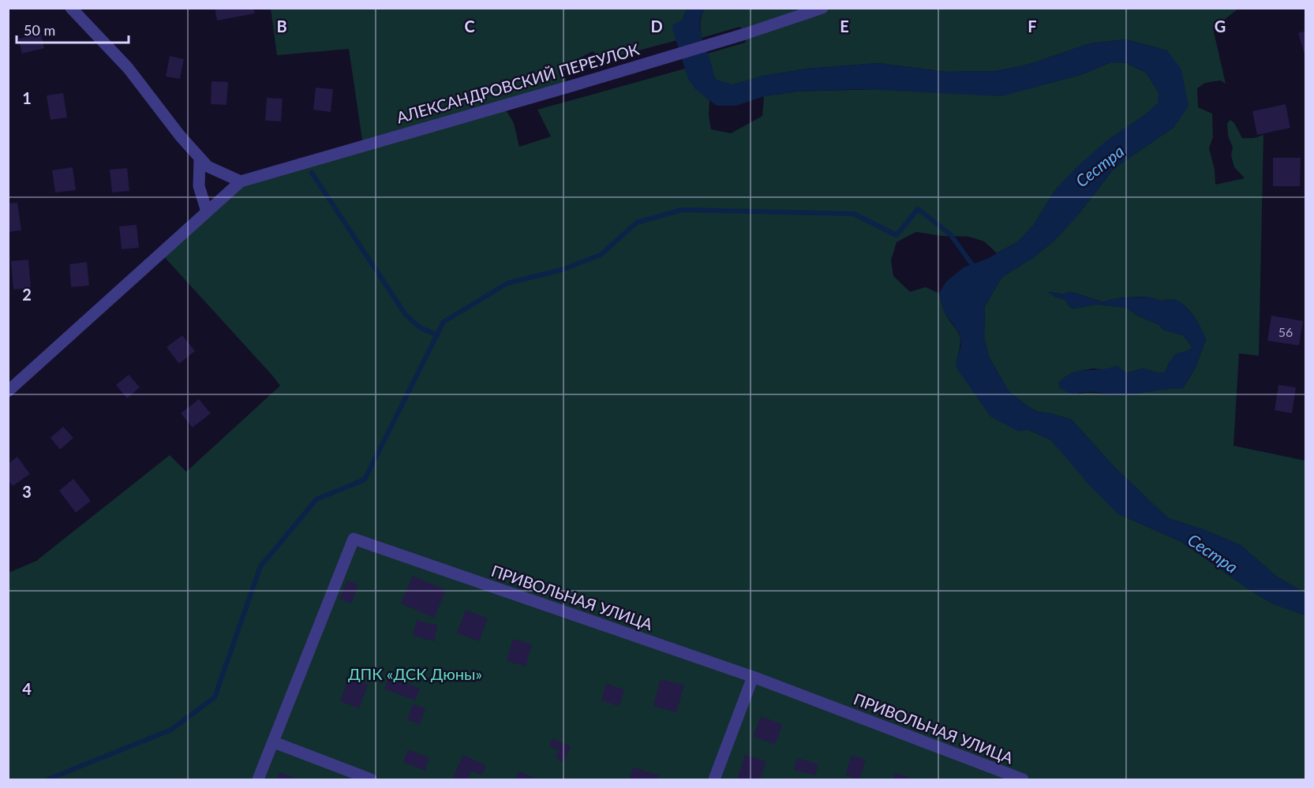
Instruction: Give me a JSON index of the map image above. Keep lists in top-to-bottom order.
{
  "streets": {
    "street": ["АЛЕКСАНДРОВСКИЙ ПЕРЕУЛОК", "ПРИВОЛЬНАЯ УЛИЦА"]
  },
  "water": ["Сестра"],
  "parks": ["ДПК «ДСК Дюны»"],
  "house_numbers": ["56"],
  "scale_bar": "50 m",
  "grid": {
    "columns": [
      "B",
      "C",
      "D",
      "E",
      "F",
      "G"
    ],
    "rows": [
      "1",
      "2",
      "3",
      "4"
    ]
  }
}
